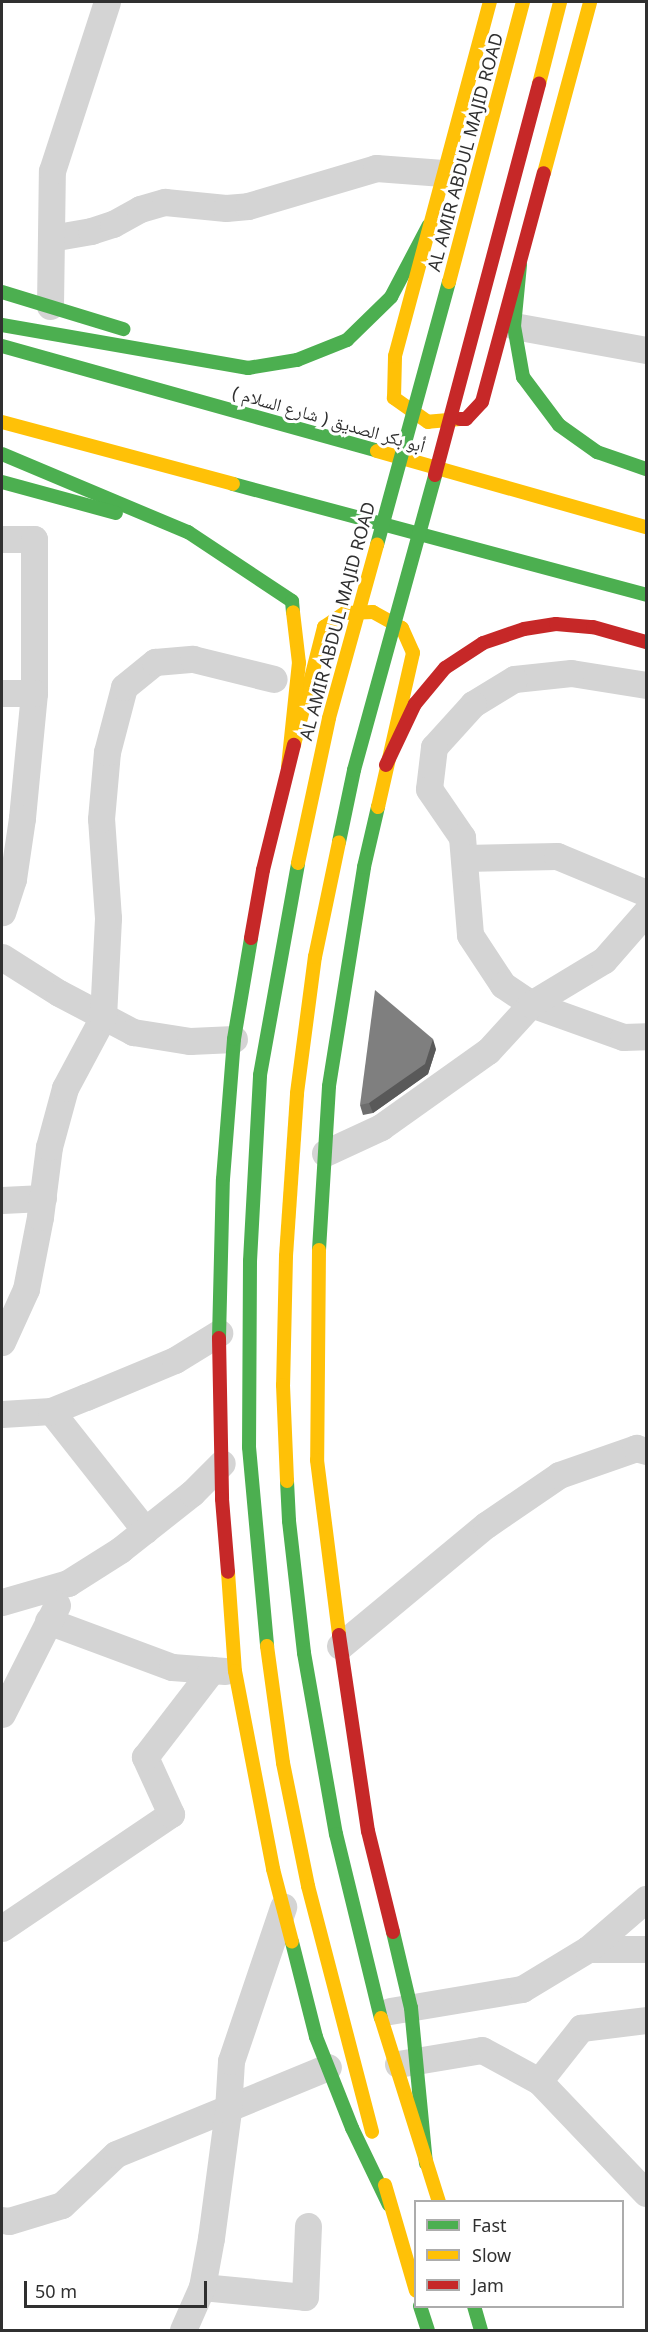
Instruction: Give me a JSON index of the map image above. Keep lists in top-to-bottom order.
{
  "streets": {
    "main road": ["AL AMIR ABDUL MAJID ROAD", "( شارع السلام ) أبو بكر الصديق"]
  },
  "legend": ["Fast", "Slow", "Jam"],
  "scale_bar": "50 m"
}
